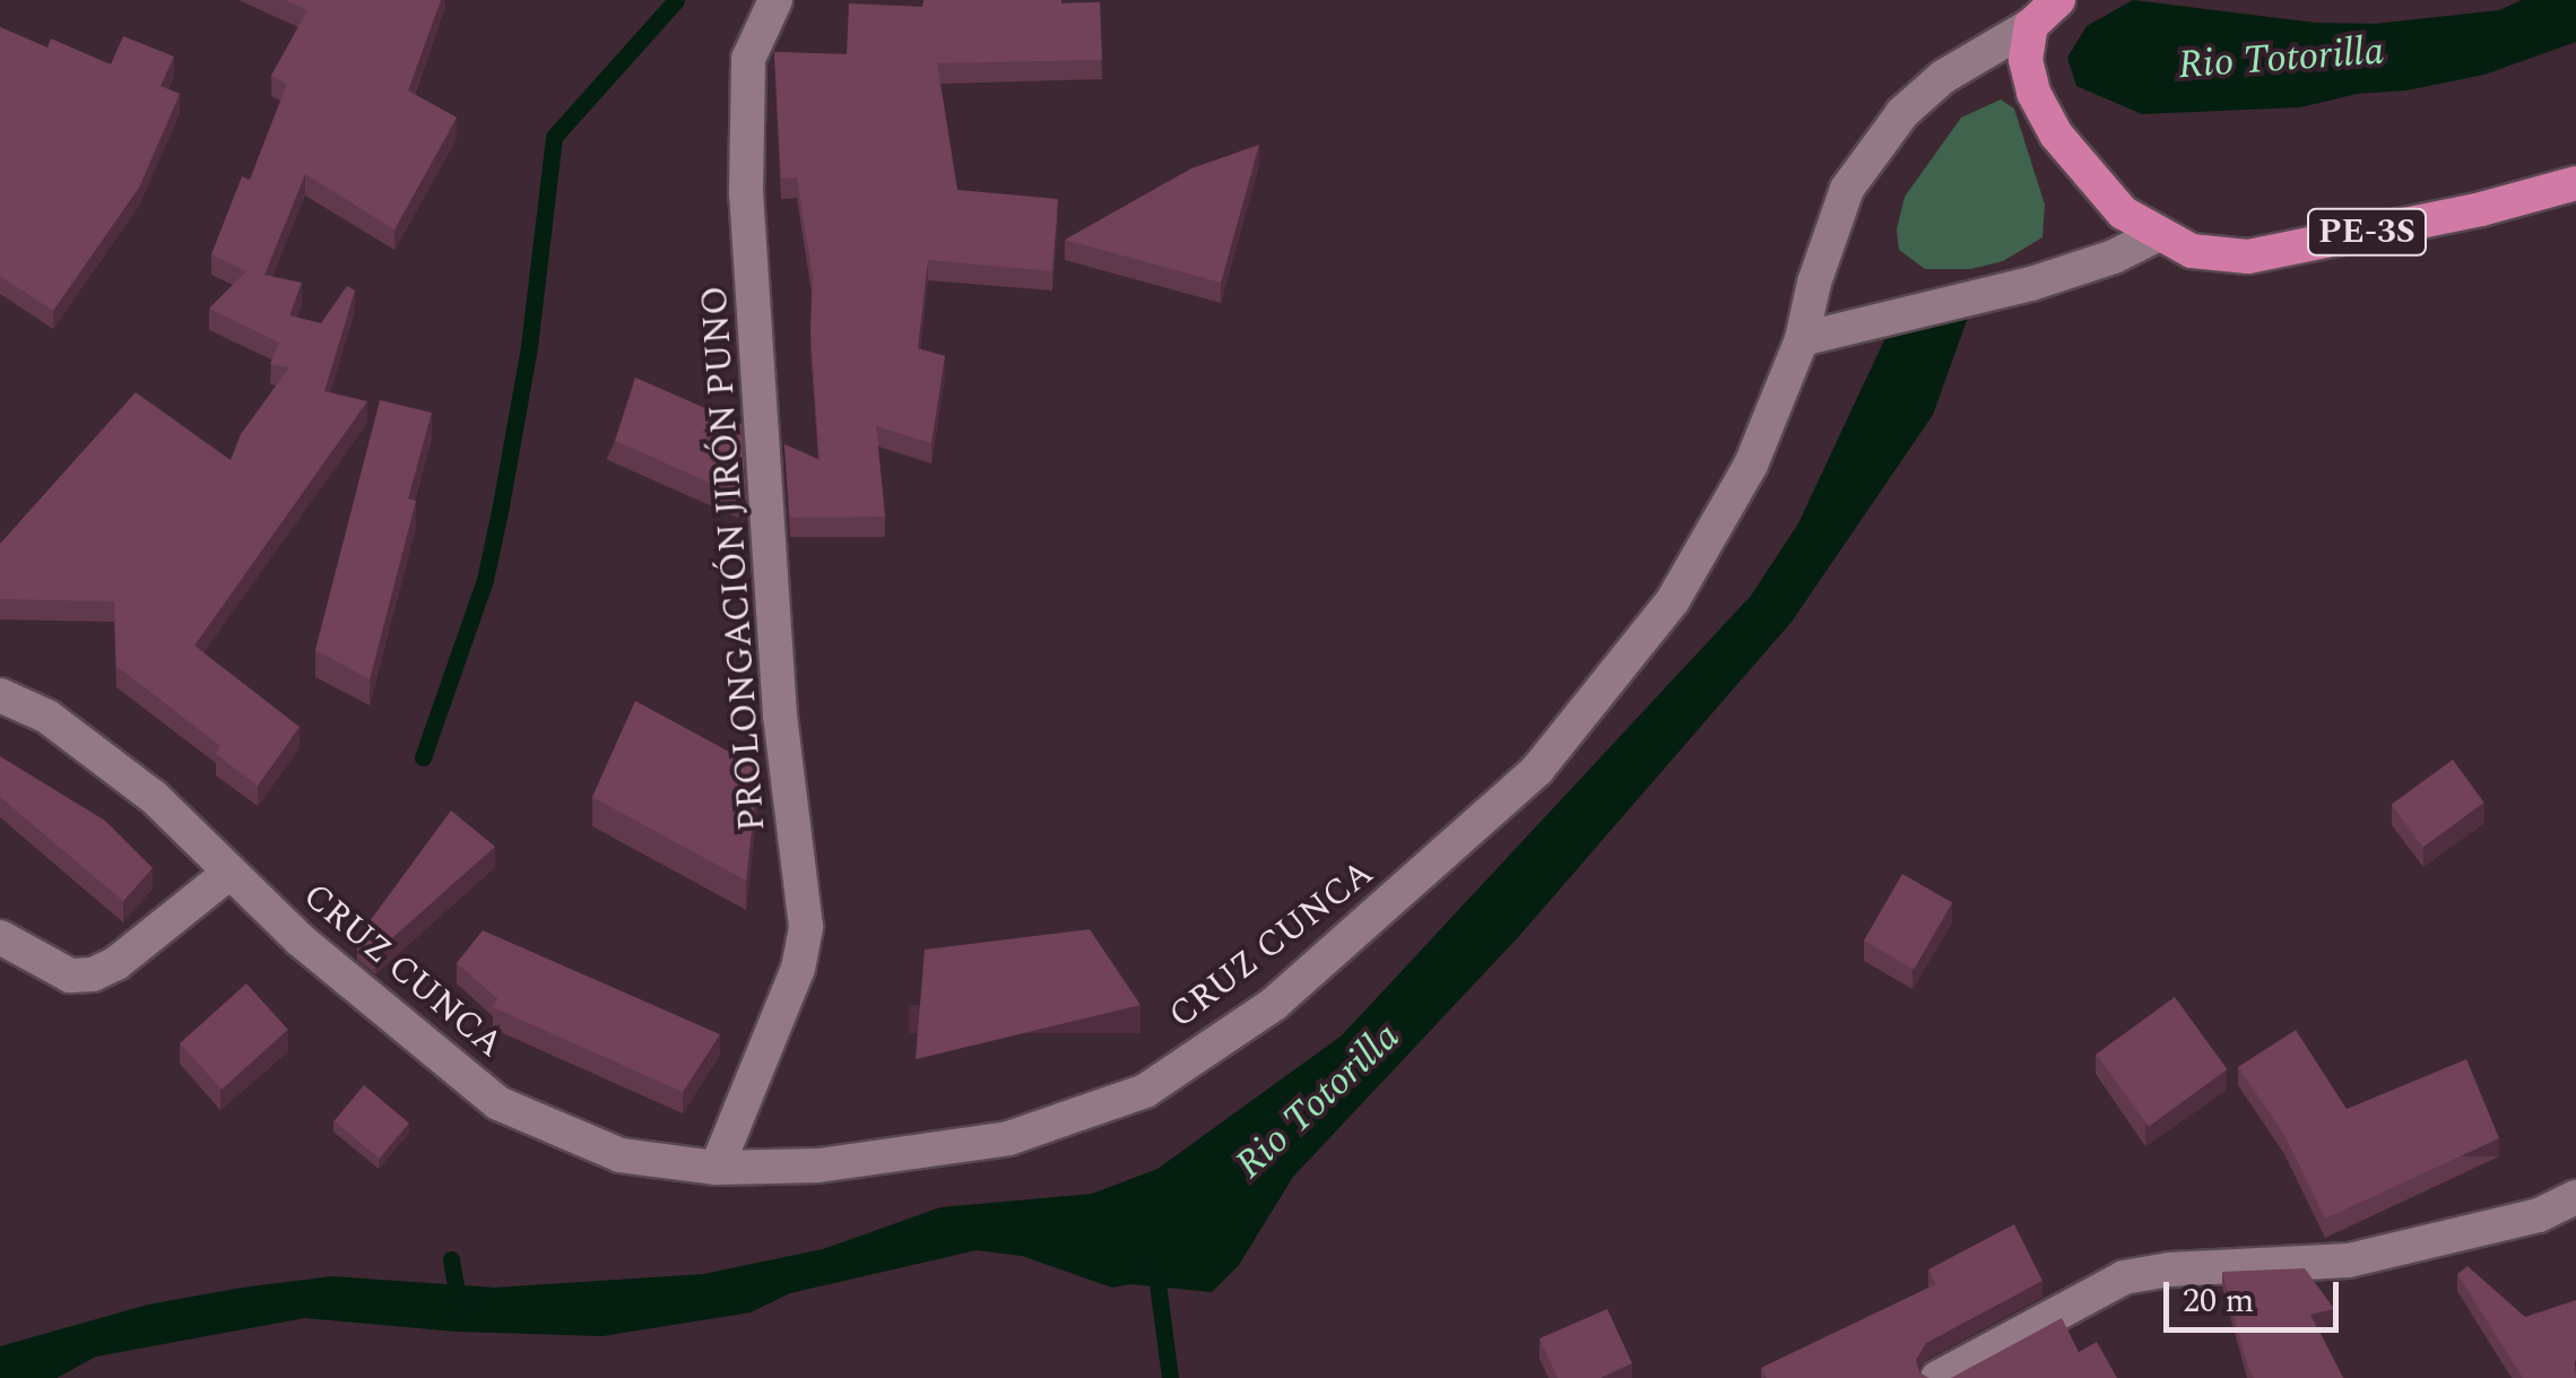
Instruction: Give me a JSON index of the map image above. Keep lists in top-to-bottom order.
{
  "streets": {
    "highway": ["PE-3S"],
    "street": ["PROLONGACIÓN JIRÓN PUNO", "CRUZ CUNCA"]
  },
  "crossings": [
    ["PE-3S", "CRUZ CUNCA"],
    ["PROLONGACIÓN JIRÓN PUNO", "CRUZ CUNCA"]
  ],
  "water": ["Rio Totorilla"],
  "scale_bar": "20 m"
}
